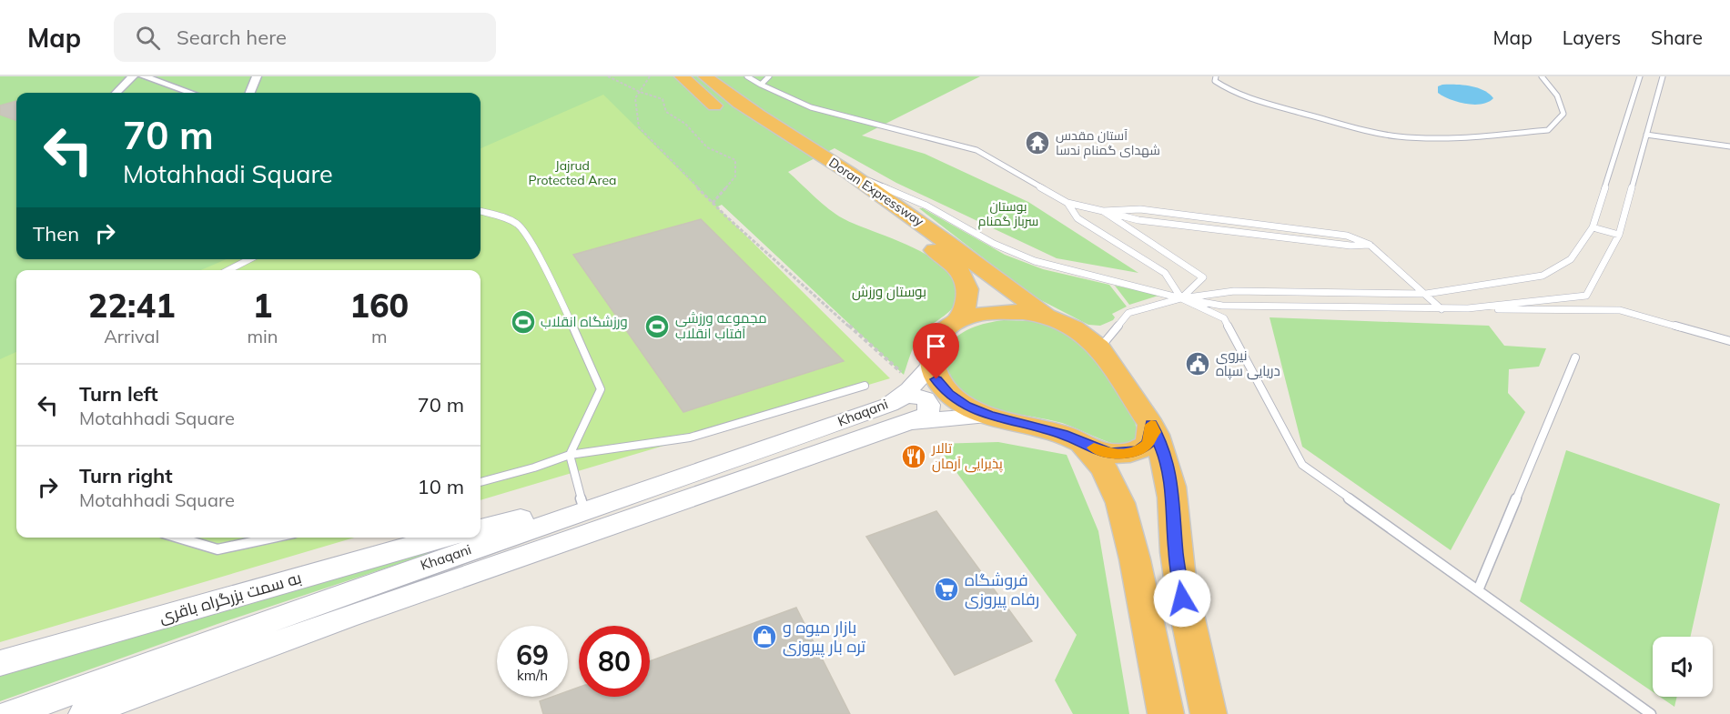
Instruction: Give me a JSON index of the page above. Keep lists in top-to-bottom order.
{
  "streets": {
    "highway": ["Doran Expressway"],
    "main road": ["Khaqani", "به سمت بزرگراه باقری"]
  },
  "parks": ["Jajrud Protected Area", "بوستان سرباز گمنام", "بوستان ورزش"],
  "places": {
    "temple": ["آستان مقدس شهدای گمنام ندسا"],
    "sports": ["ورزشگاه انقلاب", "مجموعه ورزشی آفتاب انقلاب"],
    "public building": ["نیروی دریایی سپاه"],
    "restaurant": ["تالار پذیرایی آرمان"],
    "supermarket": ["فروشگاه رفاه پیروزی"],
    "shop": ["بازار میوه و تره بار پیروزی"]
  },
  "page": {
    "header": "Map",
    "search": "Search here",
    "nav": ["Map", "Layers", "Share"],
    "turn": ["70 m", "Motahhadi Square"],
    "then": "Then",
    "eta": [
      "22:41",
      "Arrival",
      "1",
      "min",
      "160",
      "m"
    ],
    "list": [
      {
        "name": "Turn left",
        "note": "Motahhadi Square",
        "value": "70 m"
      },
      {
        "name": "Turn right",
        "note": "Motahhadi Square",
        "value": "10 m"
      }
    ],
    "speed": "69 km/h",
    "limit": "80"
  }
}
